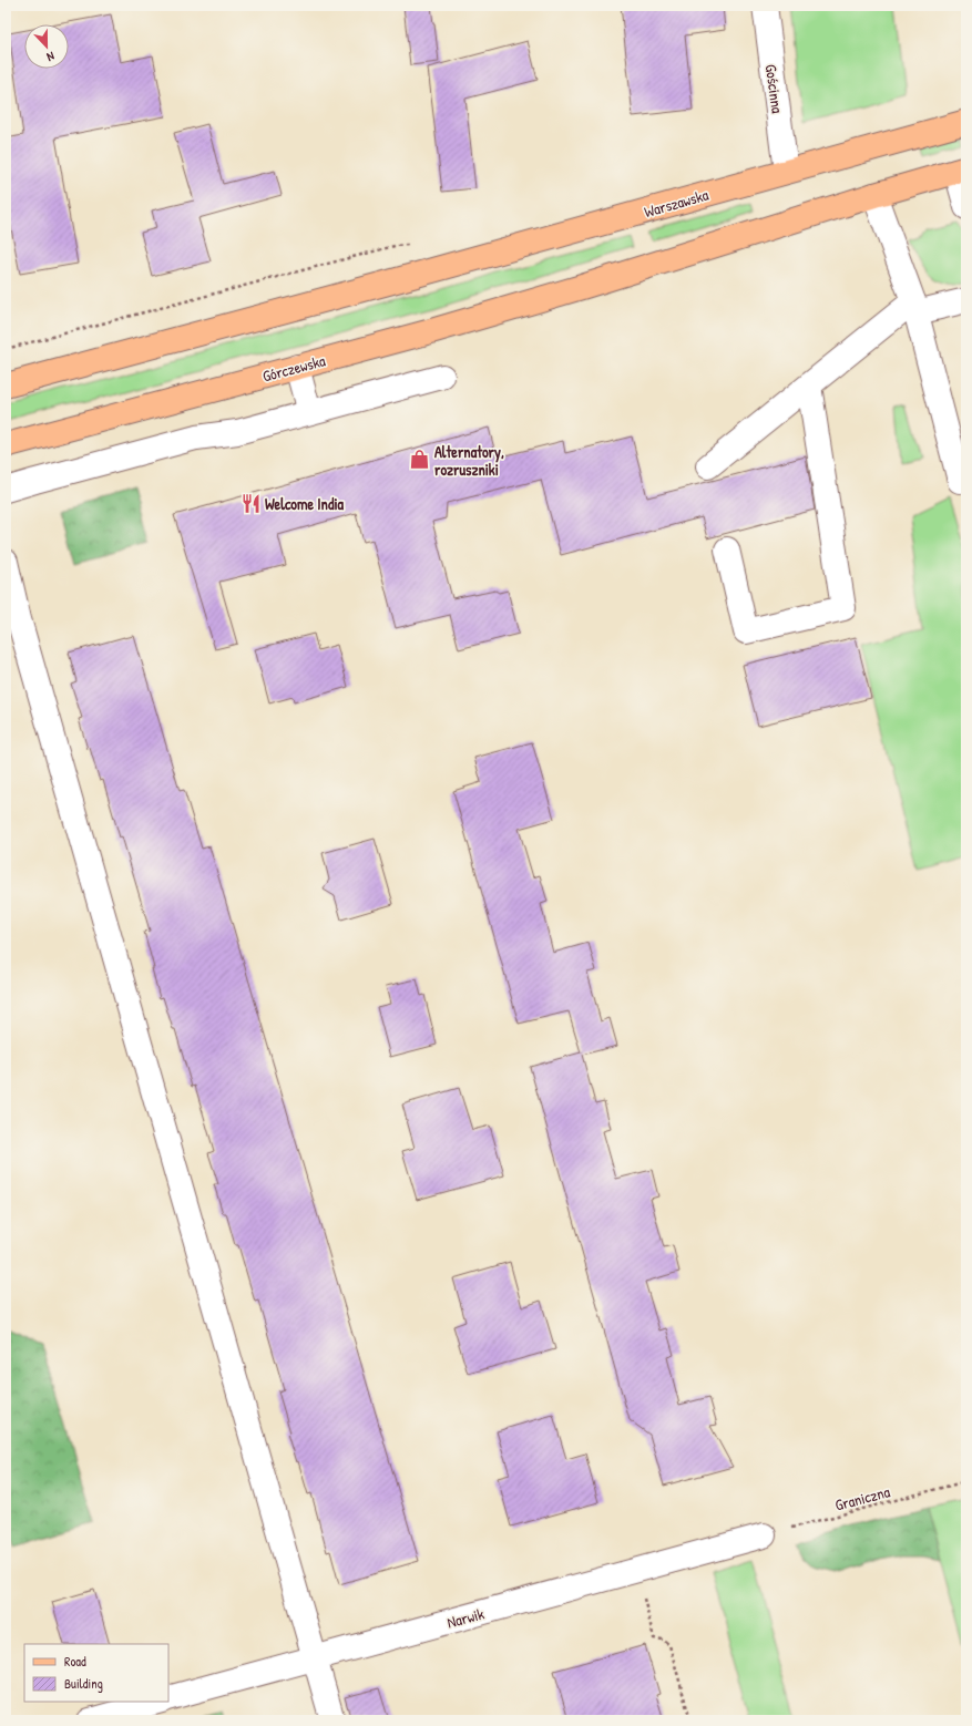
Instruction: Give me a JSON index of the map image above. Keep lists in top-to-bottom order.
{
  "streets": {
    "main road": ["Warszawska", "Górczewska"],
    "street": ["Gościnna", "Narwik"],
    "path": ["Graniczna"]
  },
  "crossings": [
    ["Gościnna", "Warszawska"],
    ["Graniczna", "Narwik"]
  ],
  "places": {
    "shop": ["Alternatory, rozruszniki"],
    "restaurant": ["Welcome India"]
  },
  "legend": ["Road", "Building"],
  "north": "bottom"
}
